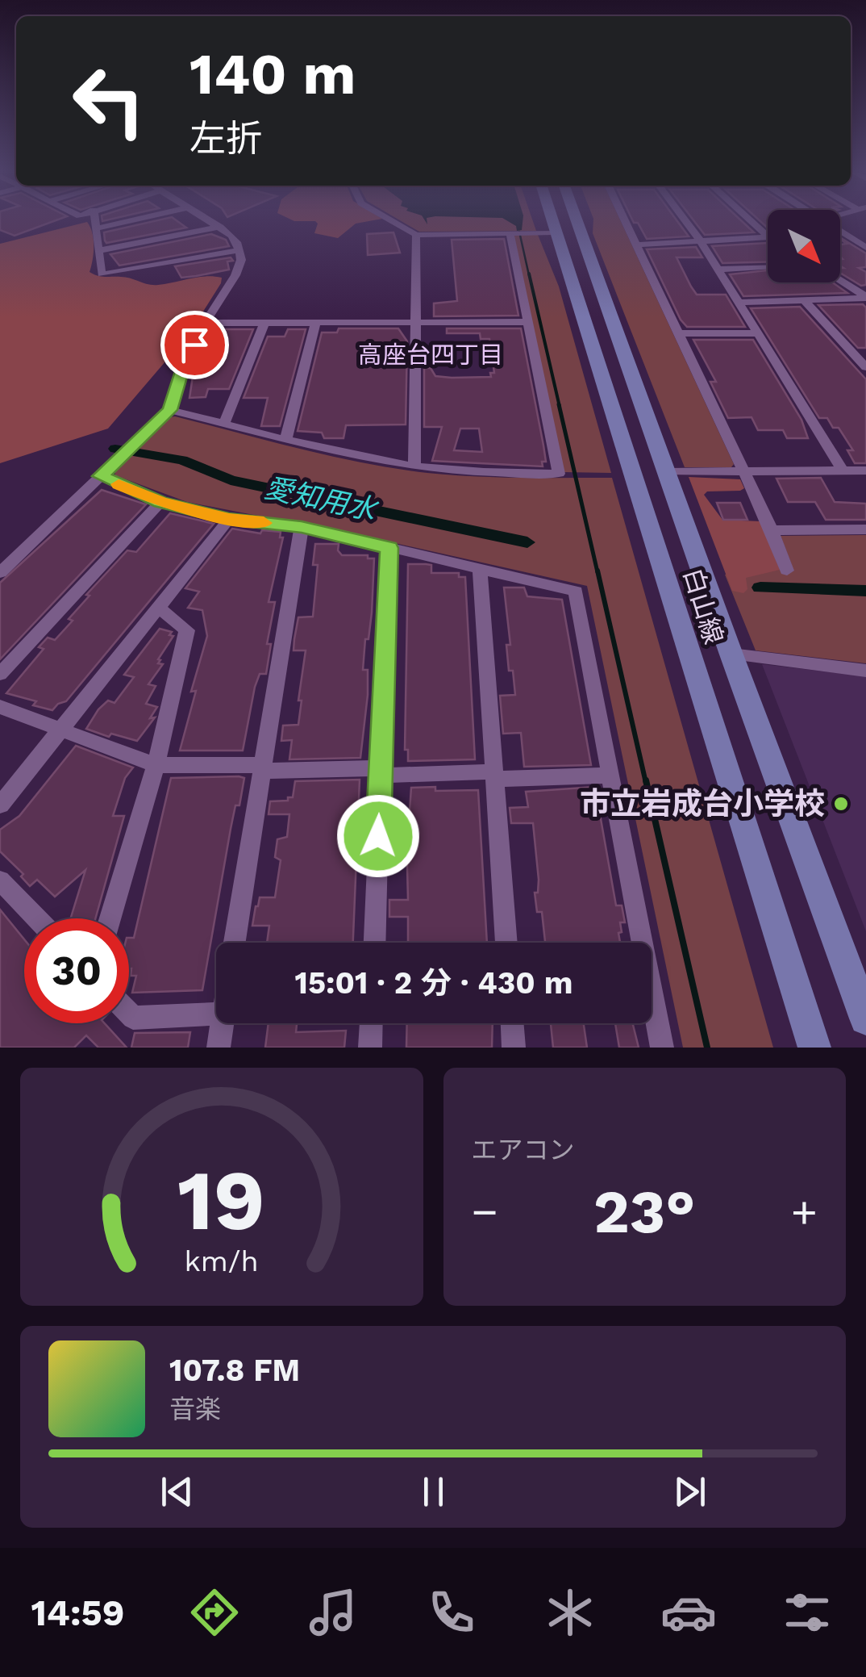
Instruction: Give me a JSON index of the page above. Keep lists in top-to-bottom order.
{
  "streets": {
    "street": ["白山線"]
  },
  "districts": ["高座台四丁目"],
  "water": ["愛知用水"],
  "places": ["市立岩成台小学校"],
  "north": "bottom right",
  "page": {
    "turn": ["140 m", "左折"],
    "limit": "30",
    "trip": "15:01 · 2 分 · 430 m",
    "tile": "エアコン",
    "heat": ["−", "23°", "+"],
    "song": ["107.8 FM", "音楽"],
    "tabs": "14:59",
    "gauge": ["19", "km/h"]
  }
}
